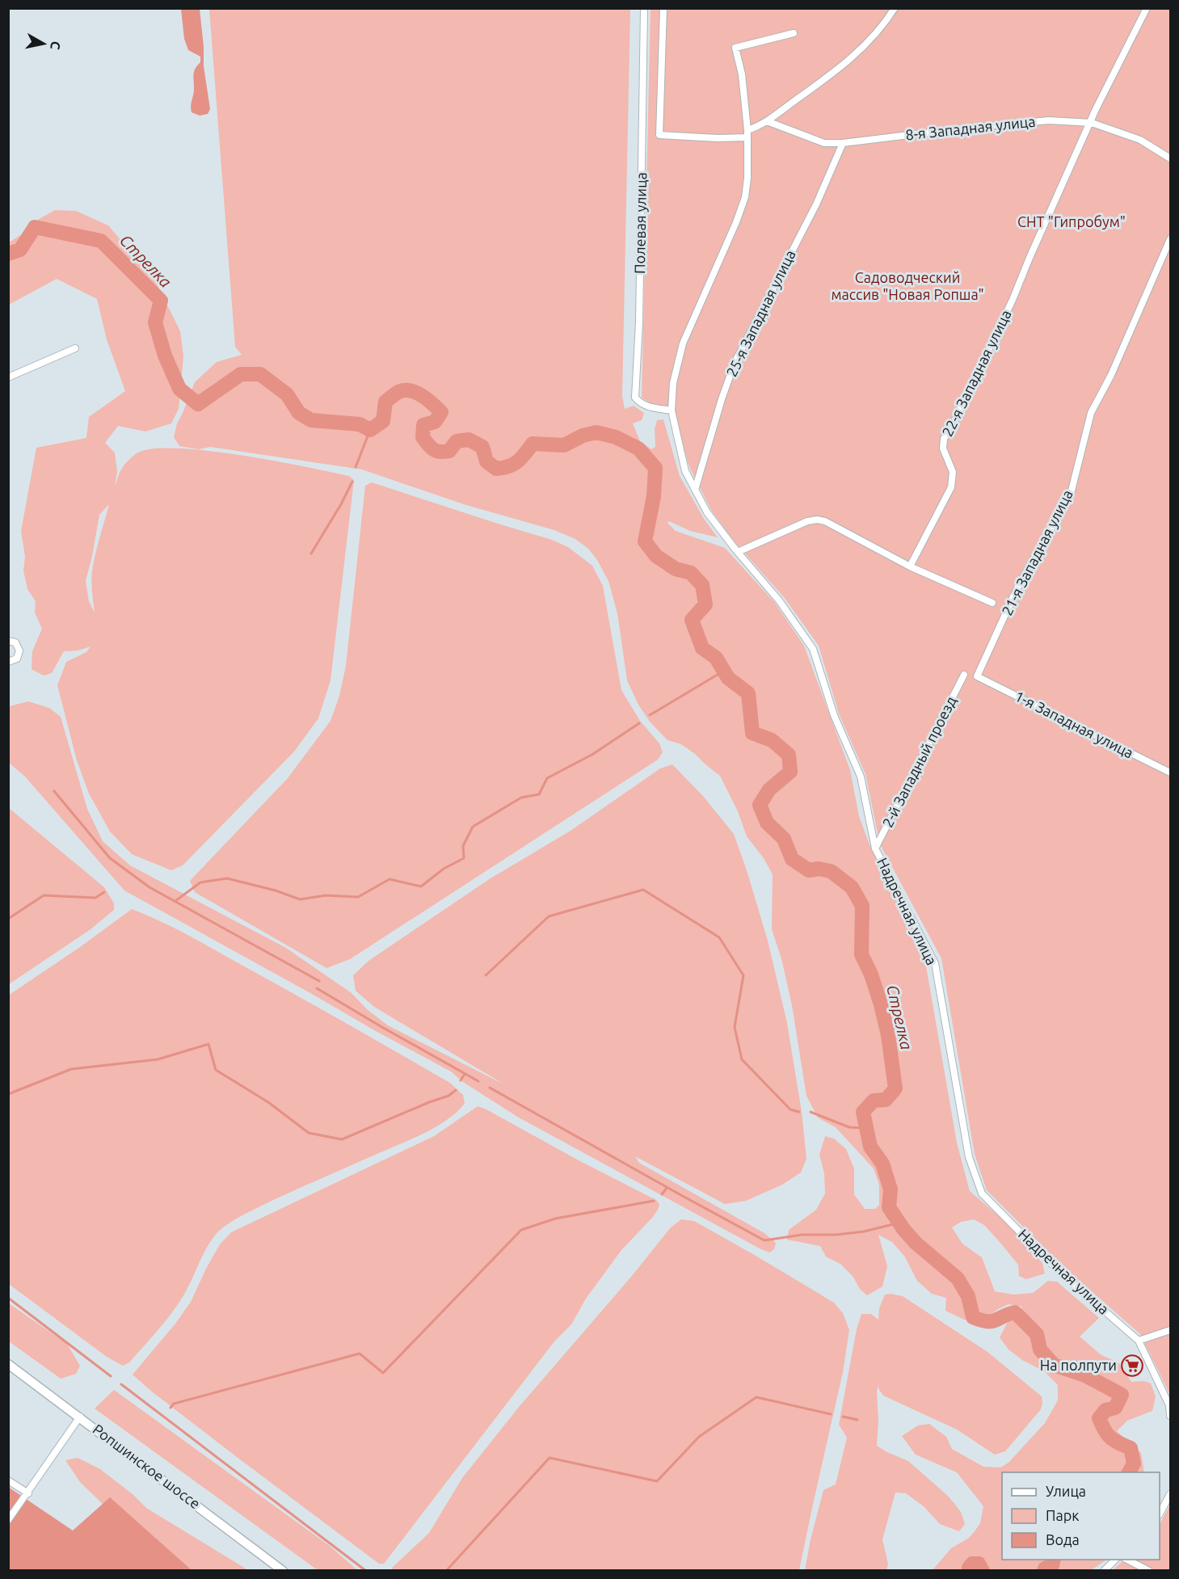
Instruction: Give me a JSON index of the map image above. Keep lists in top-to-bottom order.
{
  "streets": {
    "main road": ["Ропшинское шоссе"],
    "street": [
      "8-я Западная улица",
      "Полевая улица",
      "25-я Западная улица",
      "22-я Западная улица",
      "21-я Западная улица",
      "1-я Западная улица",
      "2-й Западный проезд",
      "Надречная улица"
    ]
  },
  "crossings": [
    ["8-я Западная улица", "25-я Западная улица"],
    ["8-я Западная улица", "22-я Западная улица"],
    ["Полевая улица", "Надречная улица"],
    ["25-я Западная улица", "Надречная улица"],
    ["21-я Западная улица", "1-я Западная улица"],
    ["2-й Западный проезд", "Надречная улица"]
  ],
  "water": ["Стрелка"],
  "parks": ["СНТ \"Гипробум\"", "Садоводческий массив \"Новая Ропша\""],
  "places": {
    "supermarket": ["На полпути"]
  },
  "legend": ["Улица", "Парк", "Вода"],
  "north": "right"
}
